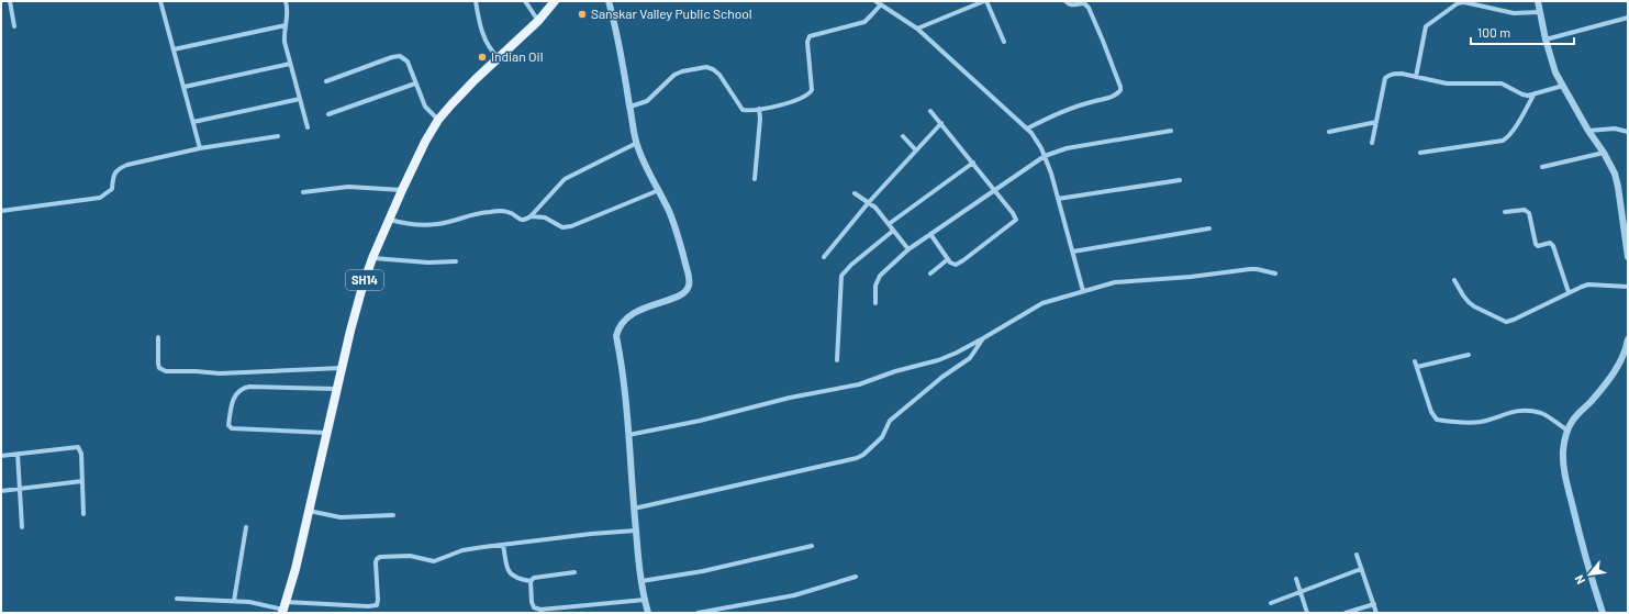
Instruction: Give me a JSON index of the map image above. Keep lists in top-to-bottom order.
{
  "streets": {
    "main road": ["SH14"]
  },
  "places": ["Sanskar Valley Public School", "Indian Oil"],
  "scale_bar": "100 m",
  "north": "bottom left"
}
